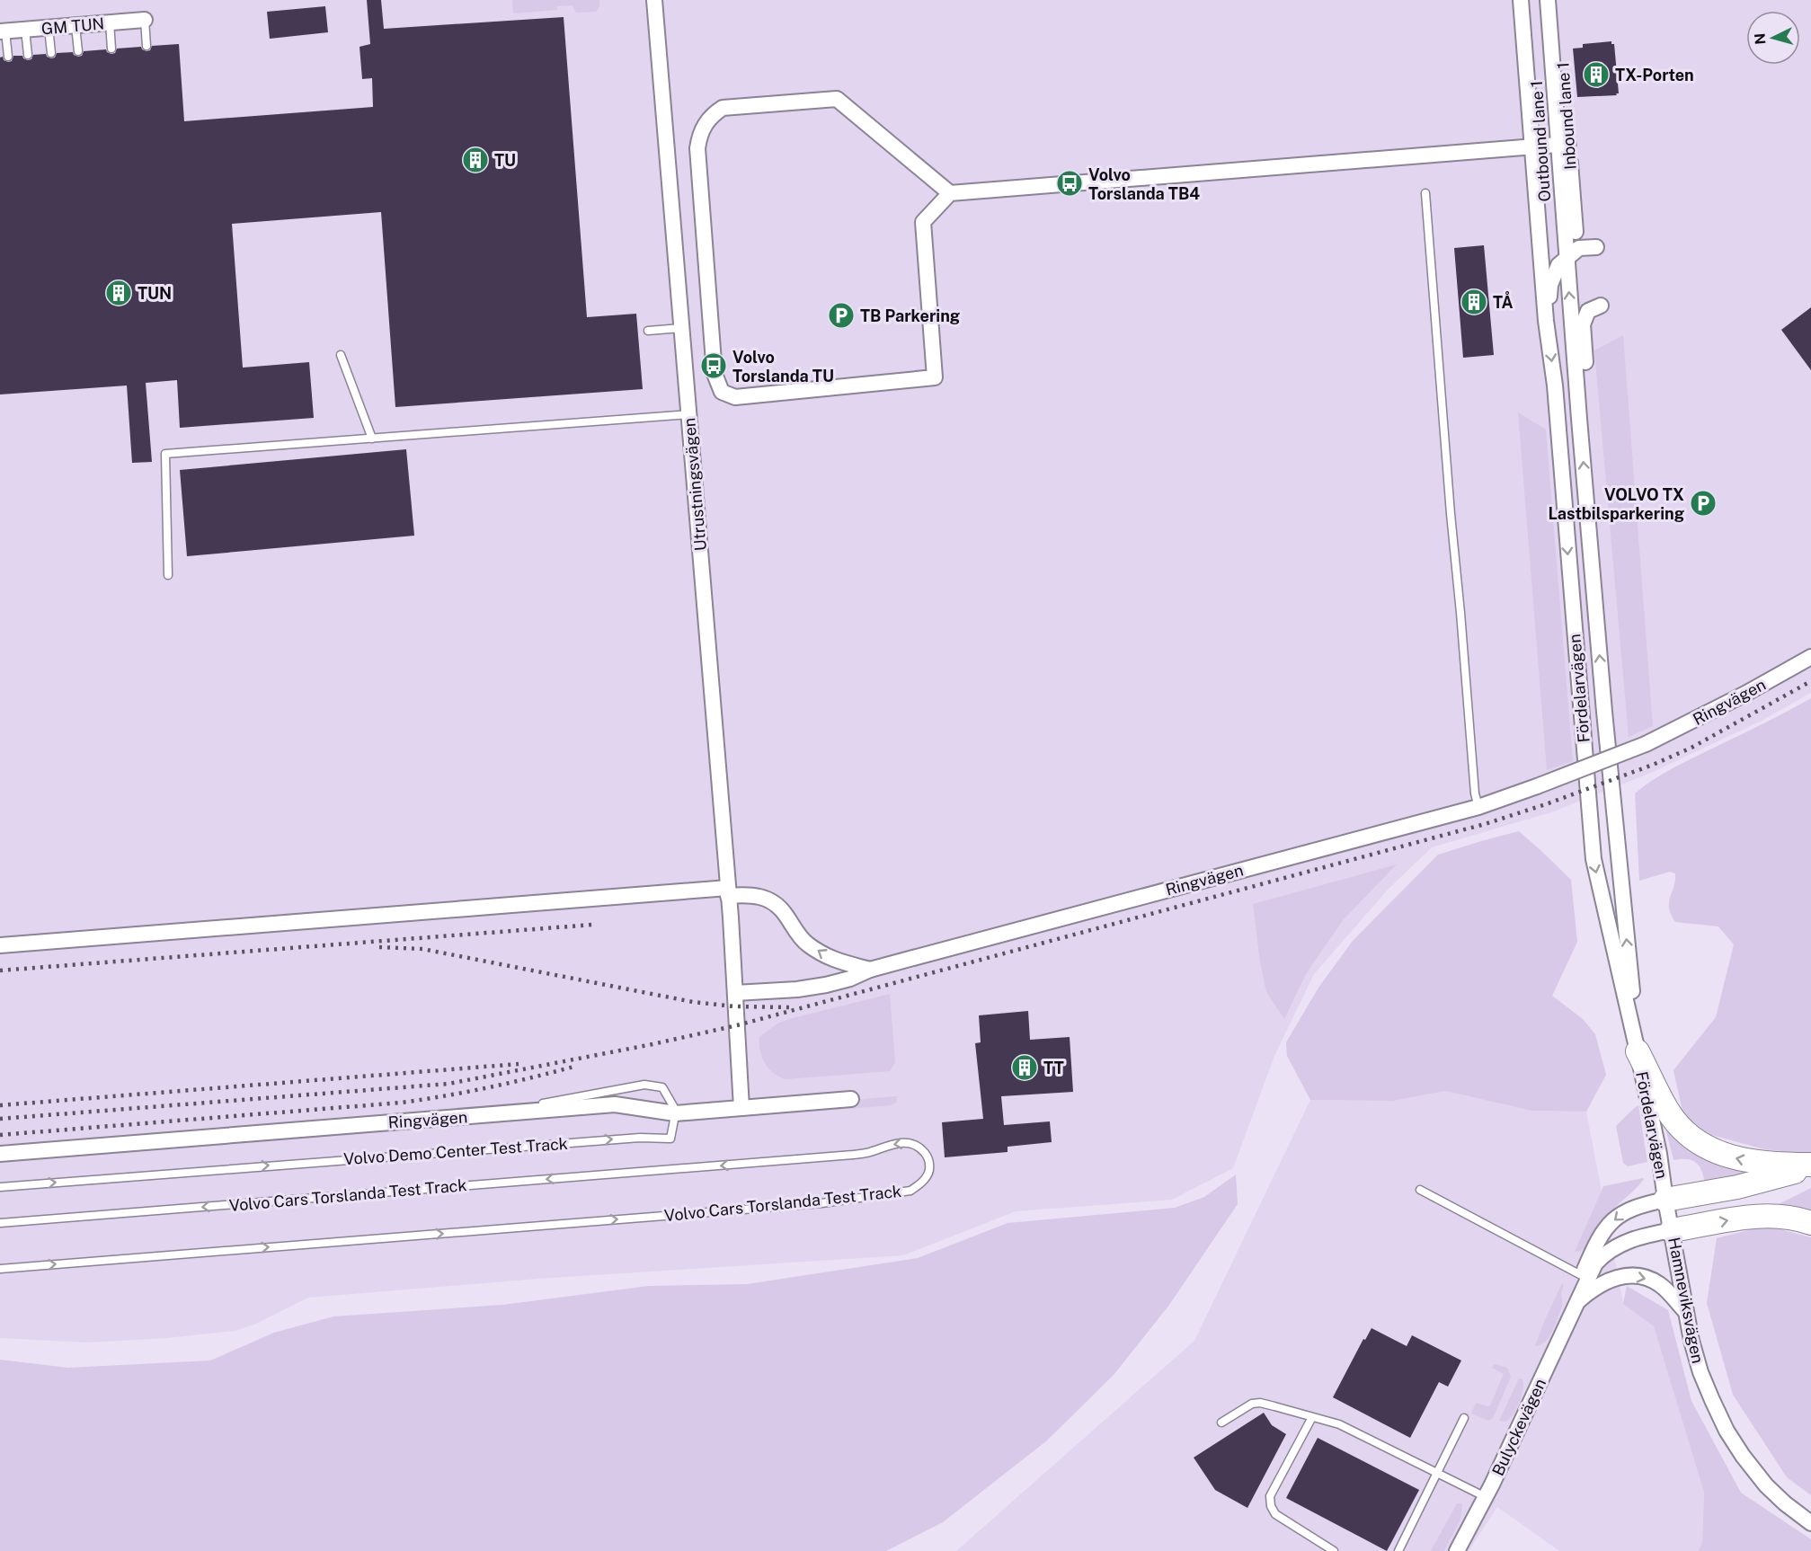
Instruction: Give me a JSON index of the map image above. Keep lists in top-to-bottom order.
{
  "streets": {
    "street": [
      "GM TUN",
      "Inbound lane 1",
      "Outbound lane 1",
      "Utrustningsvägen",
      "Fördelarvägen",
      "Ringvägen",
      "Hamneviksvägen",
      "Bulyckevägen"
    ],
    "lane": ["Volvo Demo Center Test Track", "Volvo Cars Torslanda Test Track"]
  },
  "crossings": [
    ["Inbound lane 1", "Fördelarvägen"],
    ["Outbound lane 1", "Fördelarvägen"],
    ["Utrustningsvägen", "Ringvägen"],
    ["Fördelarvägen", "Hamneviksvägen"],
    ["Fördelarvägen", "Bulyckevägen"],
    ["Ringvägen", "Volvo Demo Center Test Track"],
    ["Hamneviksvägen", "Bulyckevägen"]
  ],
  "one_way": ["Volvo Demo Center Test Track"],
  "places": {
    "building": [
      "TX-Porten",
      "TU",
      "TUN",
      "TÅ",
      "TT"
    ],
    "bus stop": ["Volvo Torslanda TB4", "Volvo Torslanda TU"],
    "parking": ["TB Parkering", "VOLVO TX Lastbilsparkering"]
  },
  "north": "left"
}
